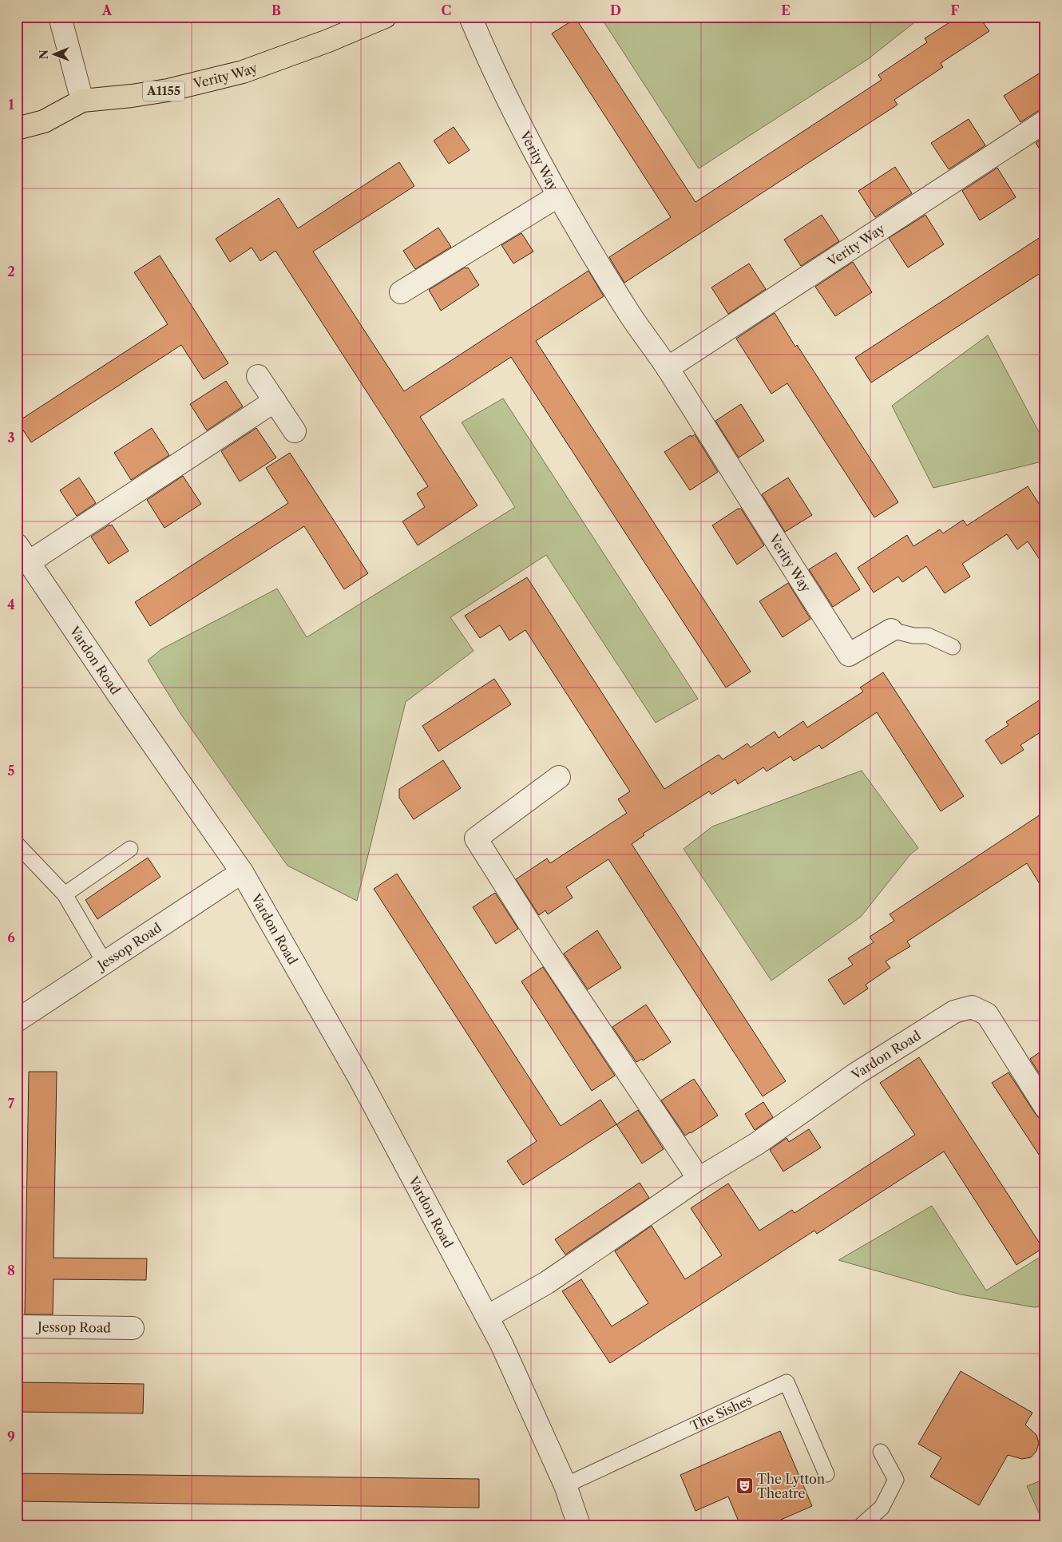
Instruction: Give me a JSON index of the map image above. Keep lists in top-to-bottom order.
{
  "streets": {
    "main road": ["Verity Way", "A1155"],
    "street": ["Vardon Road", "Jessop Road"],
    "lane": ["The Sishes"]
  },
  "crossings": [
    ["Vardon Road", "Jessop Road"],
    ["Vardon Road", "The Sishes"]
  ],
  "places": {
    "theatre": ["The Lytton Theatre"]
  },
  "north": "left",
  "grid": {
    "columns": [
      "A",
      "B",
      "C",
      "D",
      "E",
      "F"
    ],
    "rows": [
      "1",
      "2",
      "3",
      "4",
      "5",
      "6",
      "7",
      "8",
      "9"
    ]
  }
}
